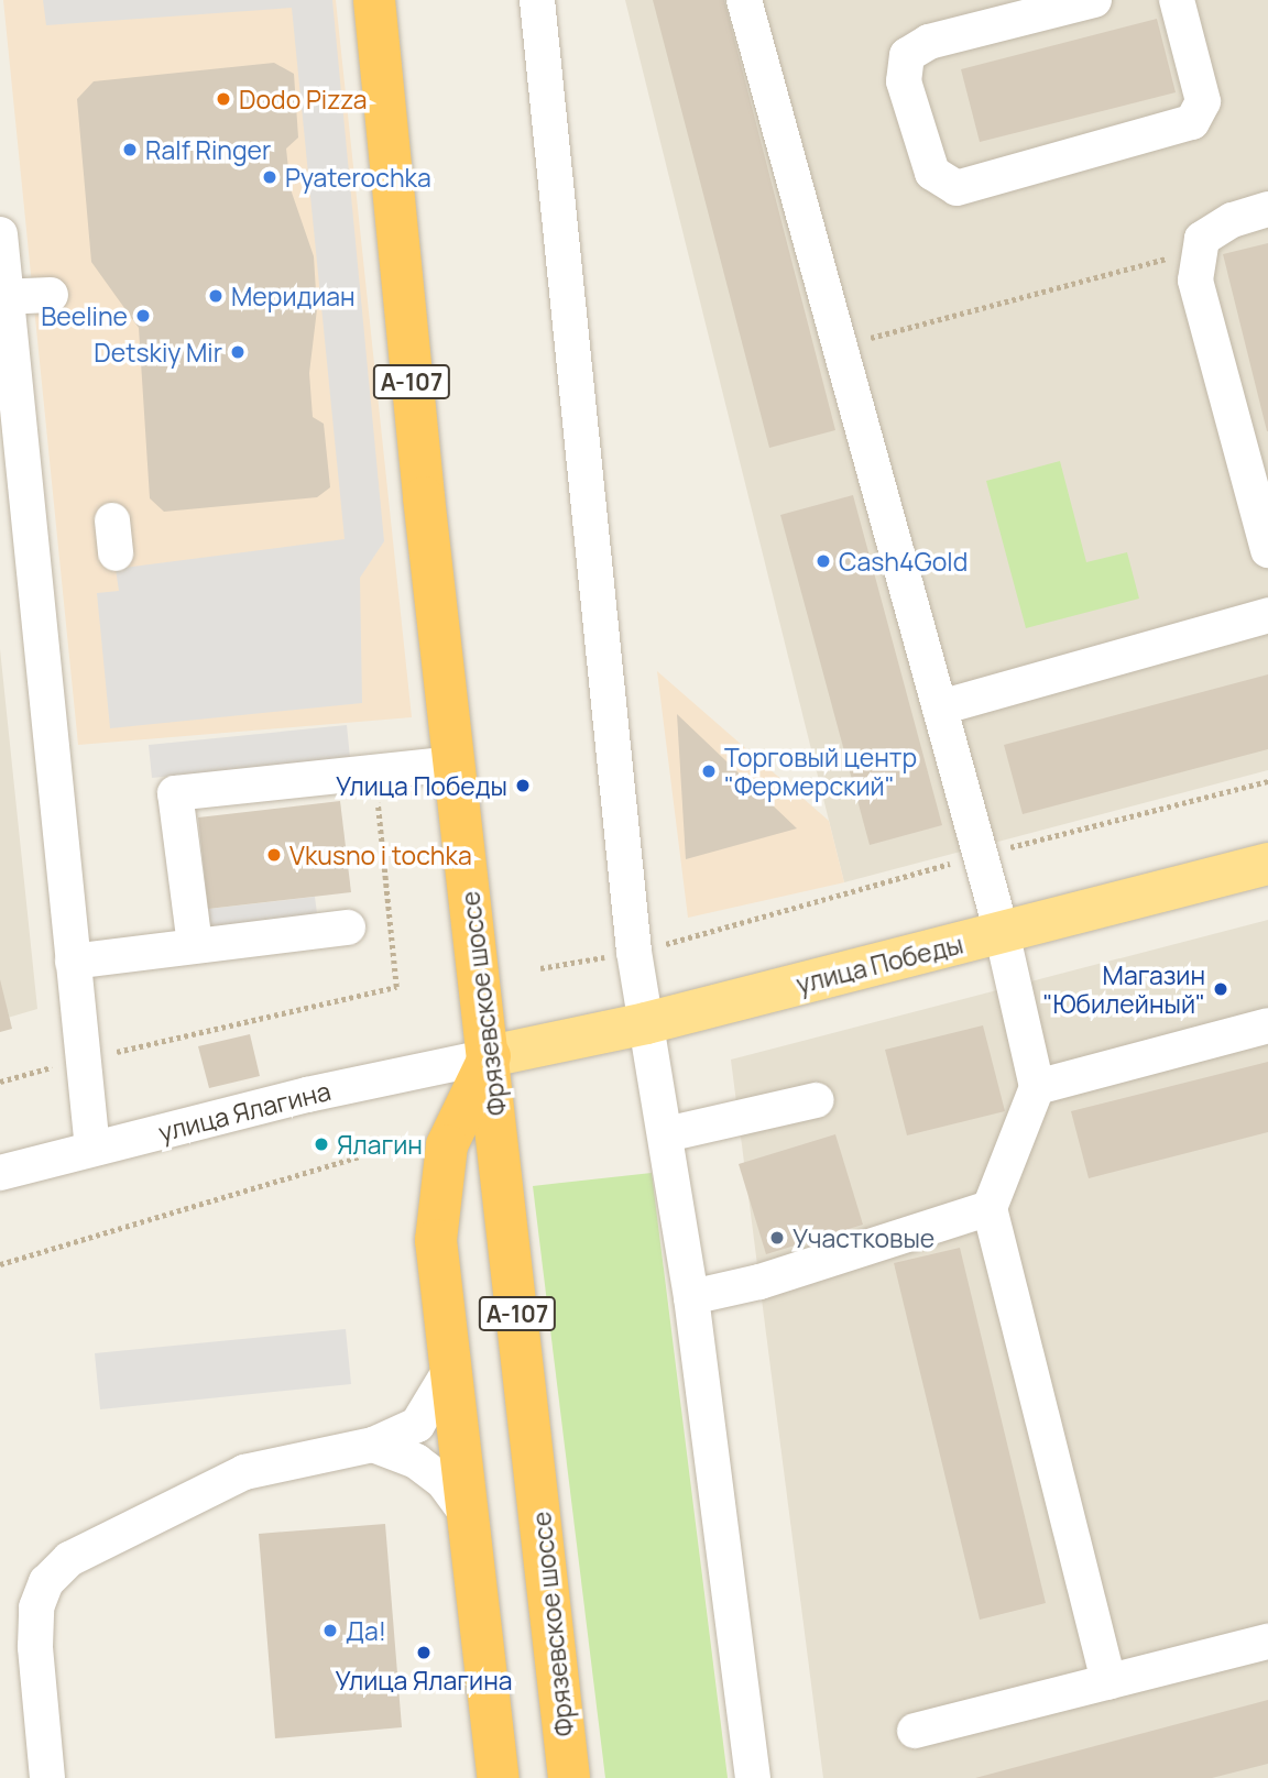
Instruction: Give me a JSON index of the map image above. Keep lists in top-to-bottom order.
{
  "streets": {
    "highway": ["А-107", "Фрязевское шоссе"],
    "main road": ["улица Победы"],
    "street": ["улица Ялагина"]
  },
  "crossings": [
    ["улица Победы", "Фрязевское шоссе"],
    ["улица Победы", "улица Ялагина"],
    ["Фрязевское шоссе", "улица Ялагина"]
  ],
  "places": [
    "Dodo Pizza",
    "Ralf Ringer",
    "Pyaterochka",
    "Меридиан",
    "Beeline",
    "Detskiy Mir",
    "Cash4Gold",
    "Торговый центр \"Фермерский\"",
    "Улица Победы",
    "Vkusno i tochka",
    "Магазин \"Юбилейный\"",
    "Ялагин",
    "Участковые",
    "Да!",
    "Улица Ялагина"
  ]
}
